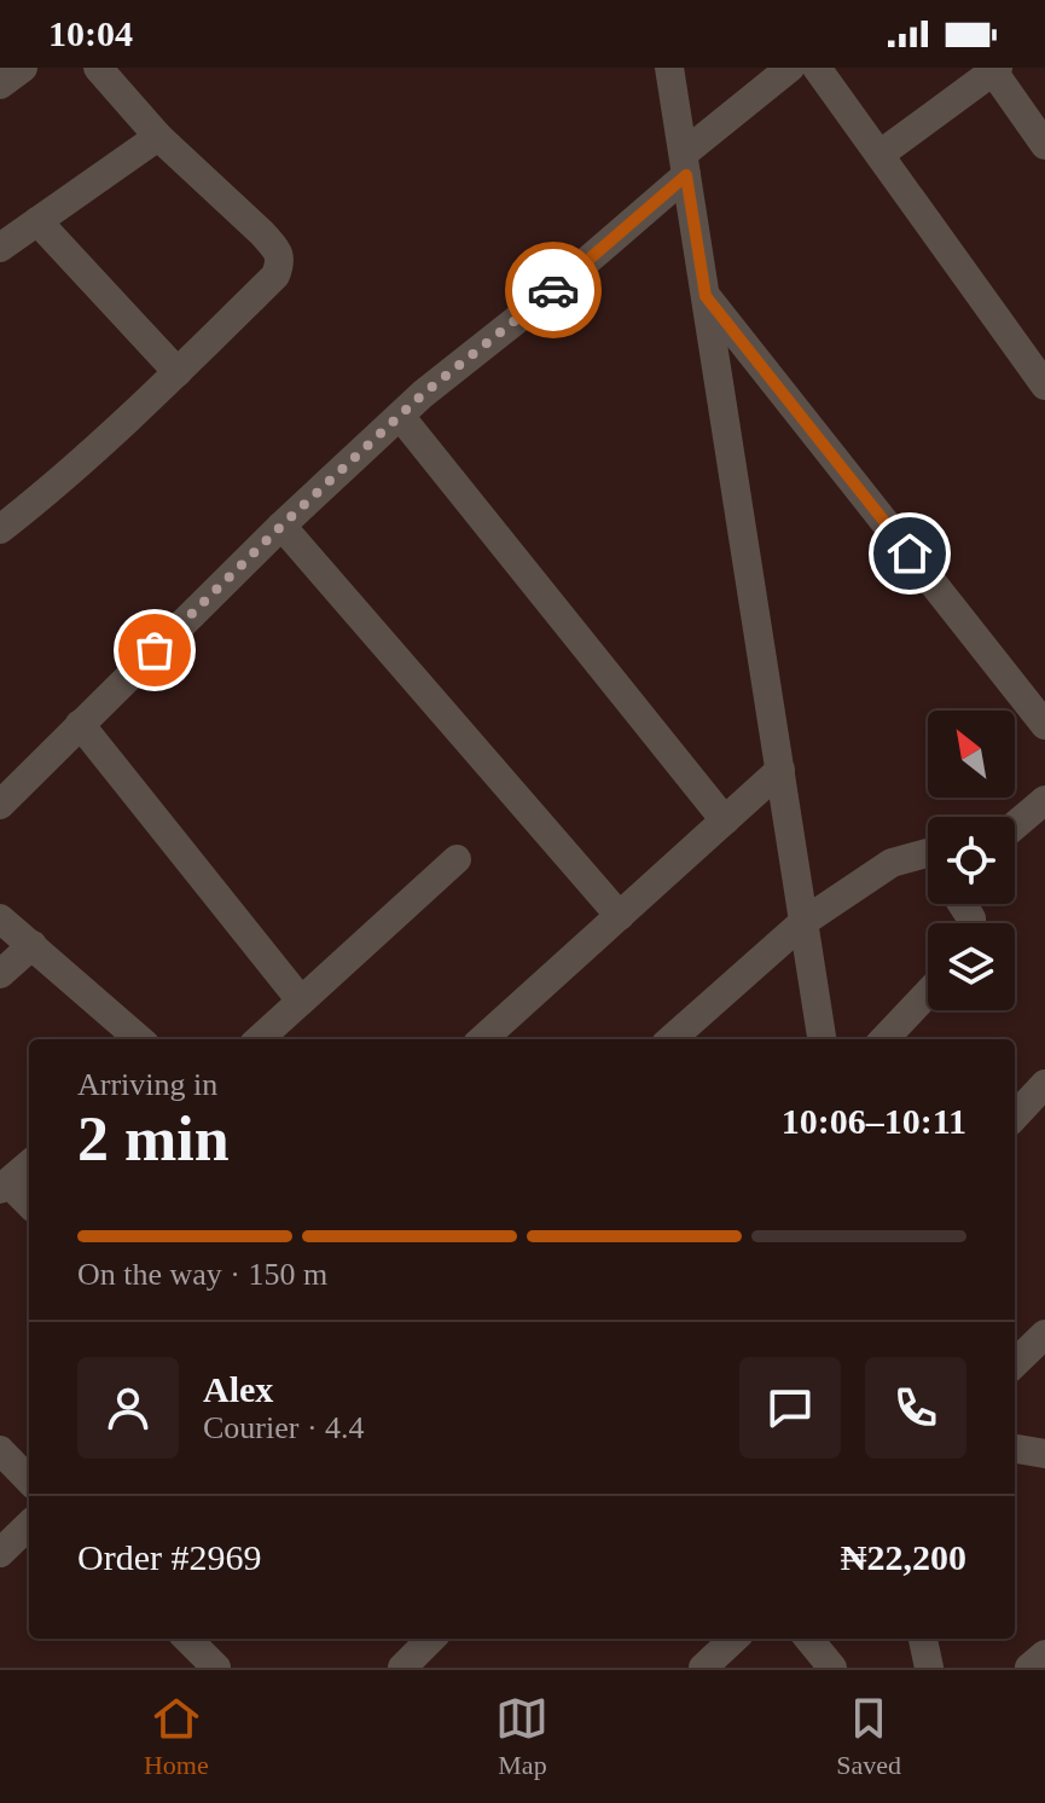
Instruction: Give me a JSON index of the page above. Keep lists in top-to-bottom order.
{
  "north": "top left",
  "page": {
    "status": "10:04",
    "heading": ["2 min", "Arriving in", "10:06–10:11"],
    "panel": [
      "Alex",
      "Courier · 4.4",
      "Order #2969",
      "₦22,200"
    ],
    "bar": "On the way · 150 m",
    "tabs": ["Home", "Map", "Saved"]
  }
}
